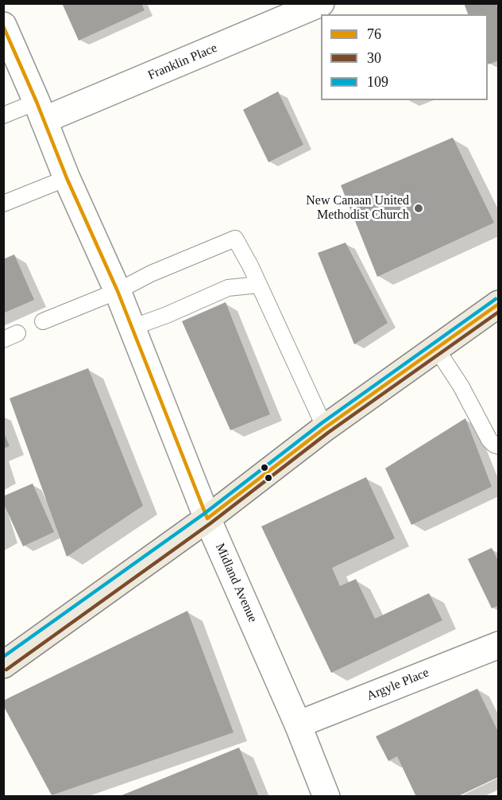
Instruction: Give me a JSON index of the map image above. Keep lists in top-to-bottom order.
{
  "streets": {
    "street": ["Franklin Place", "Midland Avenue", "Argyle Place"]
  },
  "crossings": [
    ["Franklin Place", "Midland Avenue"],
    ["Midland Avenue", "Argyle Place"]
  ],
  "places": ["New Canaan United Methodist Church"],
  "lines": ["transit line 76", "transit line 109", "transit line 30"],
  "legend": ["76", "30", "109"]
}
